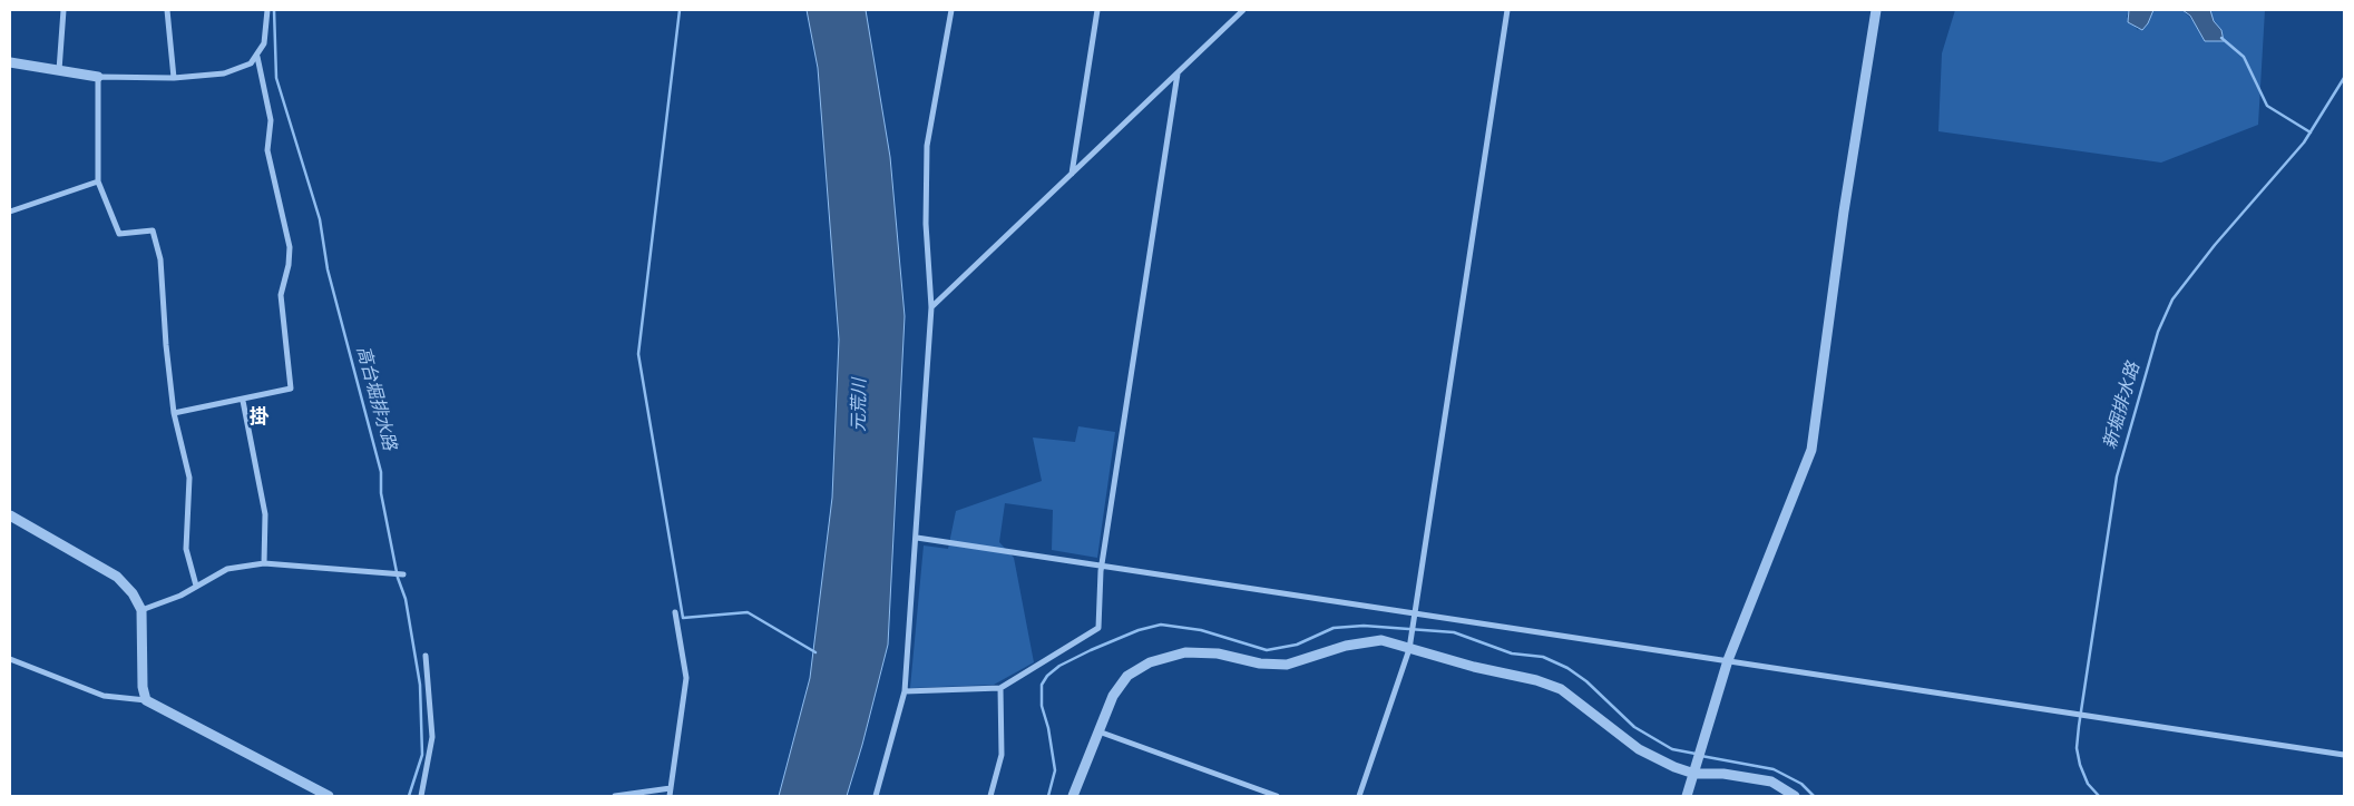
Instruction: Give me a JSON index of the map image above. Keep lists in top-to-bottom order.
{
  "districts": ["掛"],
  "water": ["高台堀排水路", "元荒川", "新堀排水路"]
}
